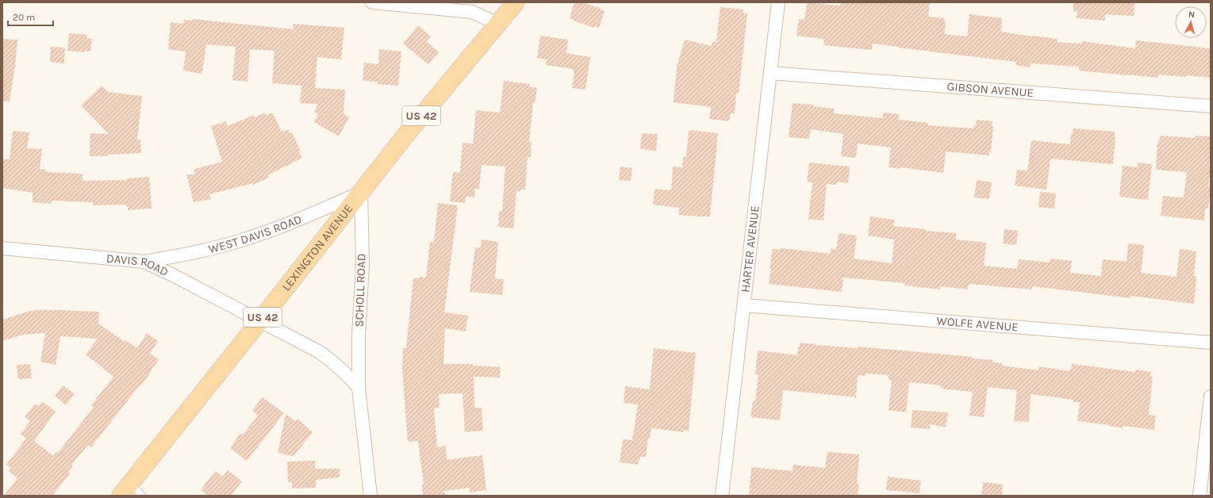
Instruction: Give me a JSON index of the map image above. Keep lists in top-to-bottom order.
{
  "streets": {
    "main road": ["US 42", "LEXINGTON AVENUE"],
    "street": [
      "GIBSON AVENUE",
      "WEST DAVIS ROAD",
      "HARTER AVENUE",
      "DAVIS ROAD",
      "SCHOLL ROAD",
      "WOLFE AVENUE"
    ]
  },
  "crossings": [
    ["GIBSON AVENUE", "HARTER AVENUE"],
    ["WEST DAVIS ROAD", "LEXINGTON AVENUE"],
    ["WEST DAVIS ROAD", "DAVIS ROAD"],
    ["WEST DAVIS ROAD", "SCHOLL ROAD"],
    ["LEXINGTON AVENUE", "DAVIS ROAD"],
    ["LEXINGTON AVENUE", "SCHOLL ROAD"],
    ["HARTER AVENUE", "WOLFE AVENUE"]
  ],
  "scale_bar": "20 m",
  "north": "top"
}
